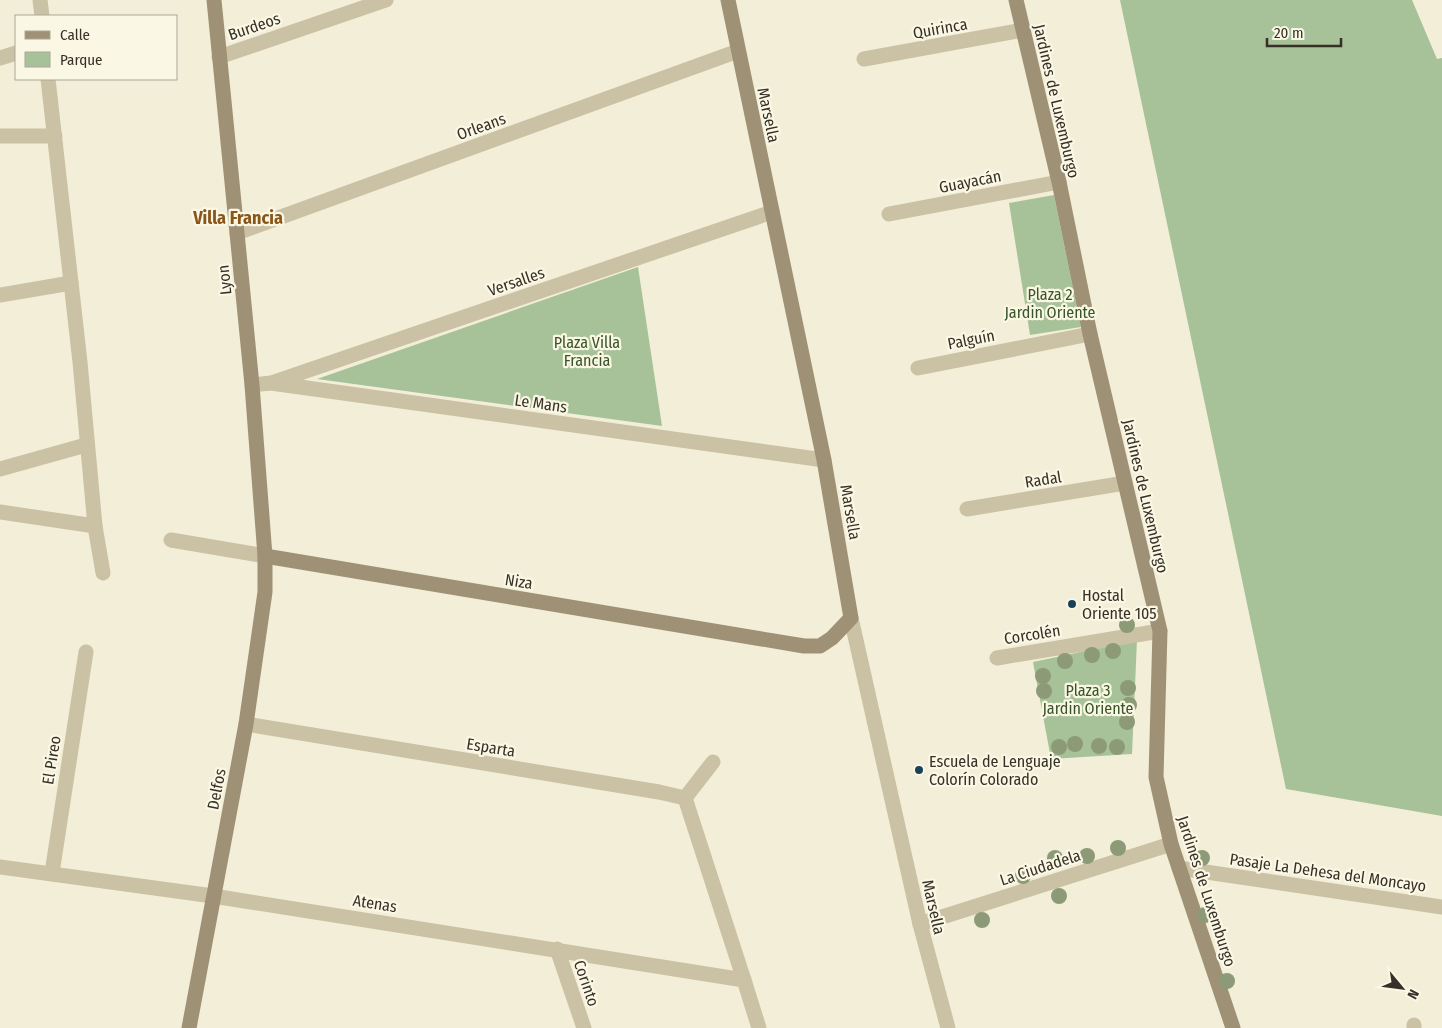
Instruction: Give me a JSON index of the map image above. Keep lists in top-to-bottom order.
{
  "streets": {
    "street": [
      "Burdeos",
      "Quirinca",
      "Jardines de Luxemburgo",
      "Marsella",
      "Orleans",
      "Guayacán",
      "Lyon",
      "Versalles",
      "Palguín",
      "Le Mans",
      "Radal",
      "Niza",
      "Corcolén",
      "Esparta",
      "El Pireo",
      "Delfos",
      "La Ciudadela",
      "Pasaje La Dehesa del Moncayo",
      "Atenas",
      "Corinto"
    ]
  },
  "crossings": [
    ["Burdeos", "Lyon"],
    ["Quirinca", "Jardines de Luxemburgo"],
    ["Jardines de Luxemburgo", "Guayacán"],
    ["Jardines de Luxemburgo", "Palguín"],
    ["Jardines de Luxemburgo", "Radal"],
    ["Jardines de Luxemburgo", "Corcolén"],
    ["Jardines de Luxemburgo", "La Ciudadela"],
    ["Jardines de Luxemburgo", "Pasaje La Dehesa del Moncayo"],
    ["Marsella", "Orleans"],
    ["Marsella", "Versalles"],
    ["Marsella", "Le Mans"],
    ["Marsella", "Niza"],
    ["Marsella", "La Ciudadela"],
    ["Orleans", "Lyon"],
    ["Lyon", "Le Mans"],
    ["Lyon", "Niza"],
    ["Lyon", "Delfos"],
    ["Versalles", "Le Mans"],
    ["Niza", "Delfos"],
    ["Esparta", "Delfos"],
    ["El Pireo", "Atenas"],
    ["Delfos", "Atenas"],
    ["Atenas", "Corinto"]
  ],
  "districts": ["Villa Francia"],
  "parks": ["Plaza 2 Jardin Oriente", "Plaza Villa Francia", "Plaza 3 Jardin Oriente"],
  "places": ["Hostal Oriente 105", "Escuela de Lenguaje Colorín Colorado"],
  "legend": ["Calle", "Parque"],
  "scale_bar": "20 m",
  "north": "bottom right"
}
